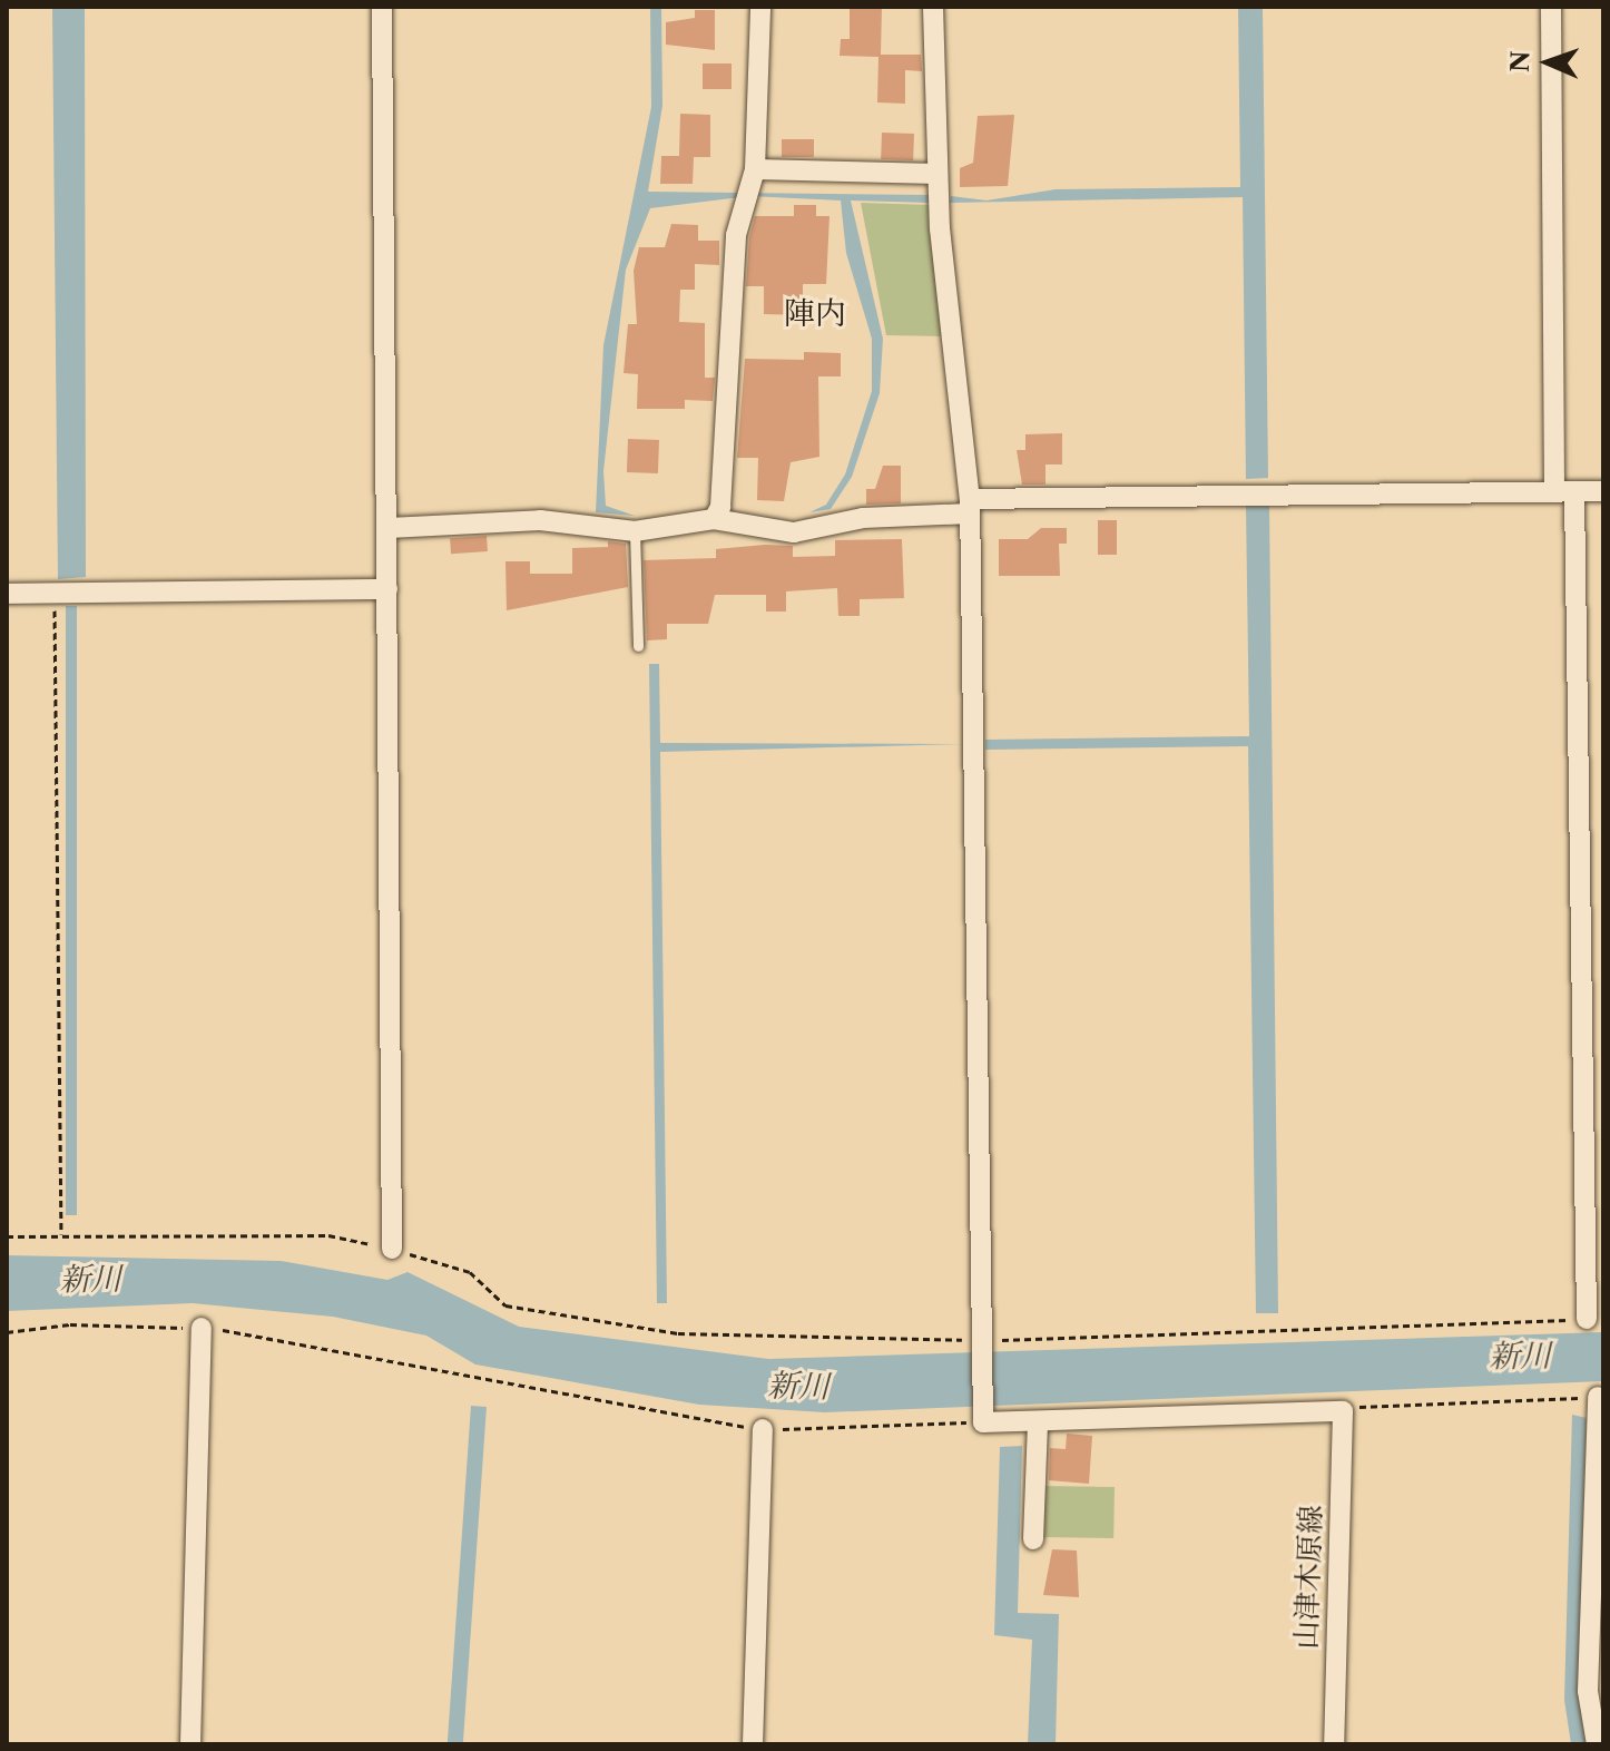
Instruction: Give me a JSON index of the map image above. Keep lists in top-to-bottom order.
{
  "streets": {
    "street": ["山津木原線"]
  },
  "districts": ["陣内"],
  "water": ["新川"],
  "north": "left"
}
